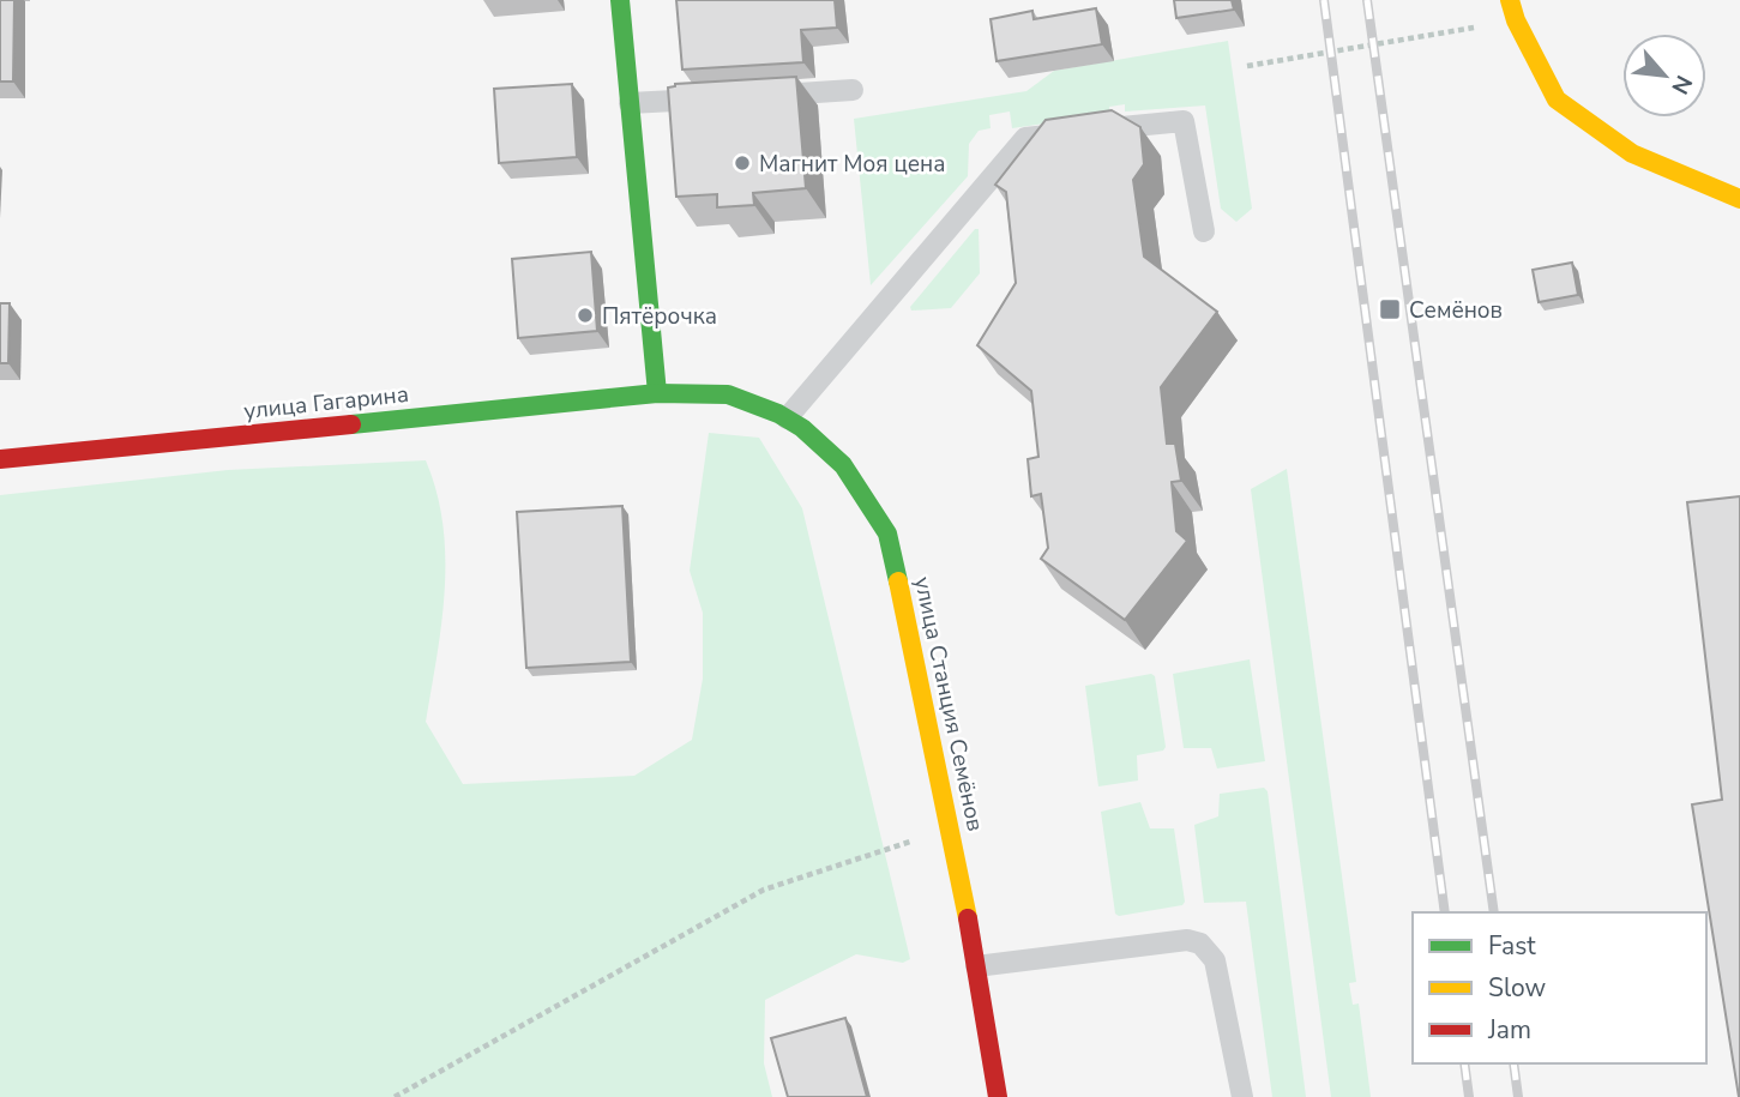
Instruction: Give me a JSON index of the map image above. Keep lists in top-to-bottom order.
{
  "streets": {
    "street": ["улица Гагарина", "улица Станция Семёнов"]
  },
  "crossings": [
    ["улица Гагарина", "улица Станция Семёнов"]
  ],
  "places": {
    "other": ["Магнит Моя цена", "Пятёрочка"],
    "transit": ["Семёнов"]
  },
  "legend": ["Fast", "Slow", "Jam"],
  "north": "bottom right"
}
